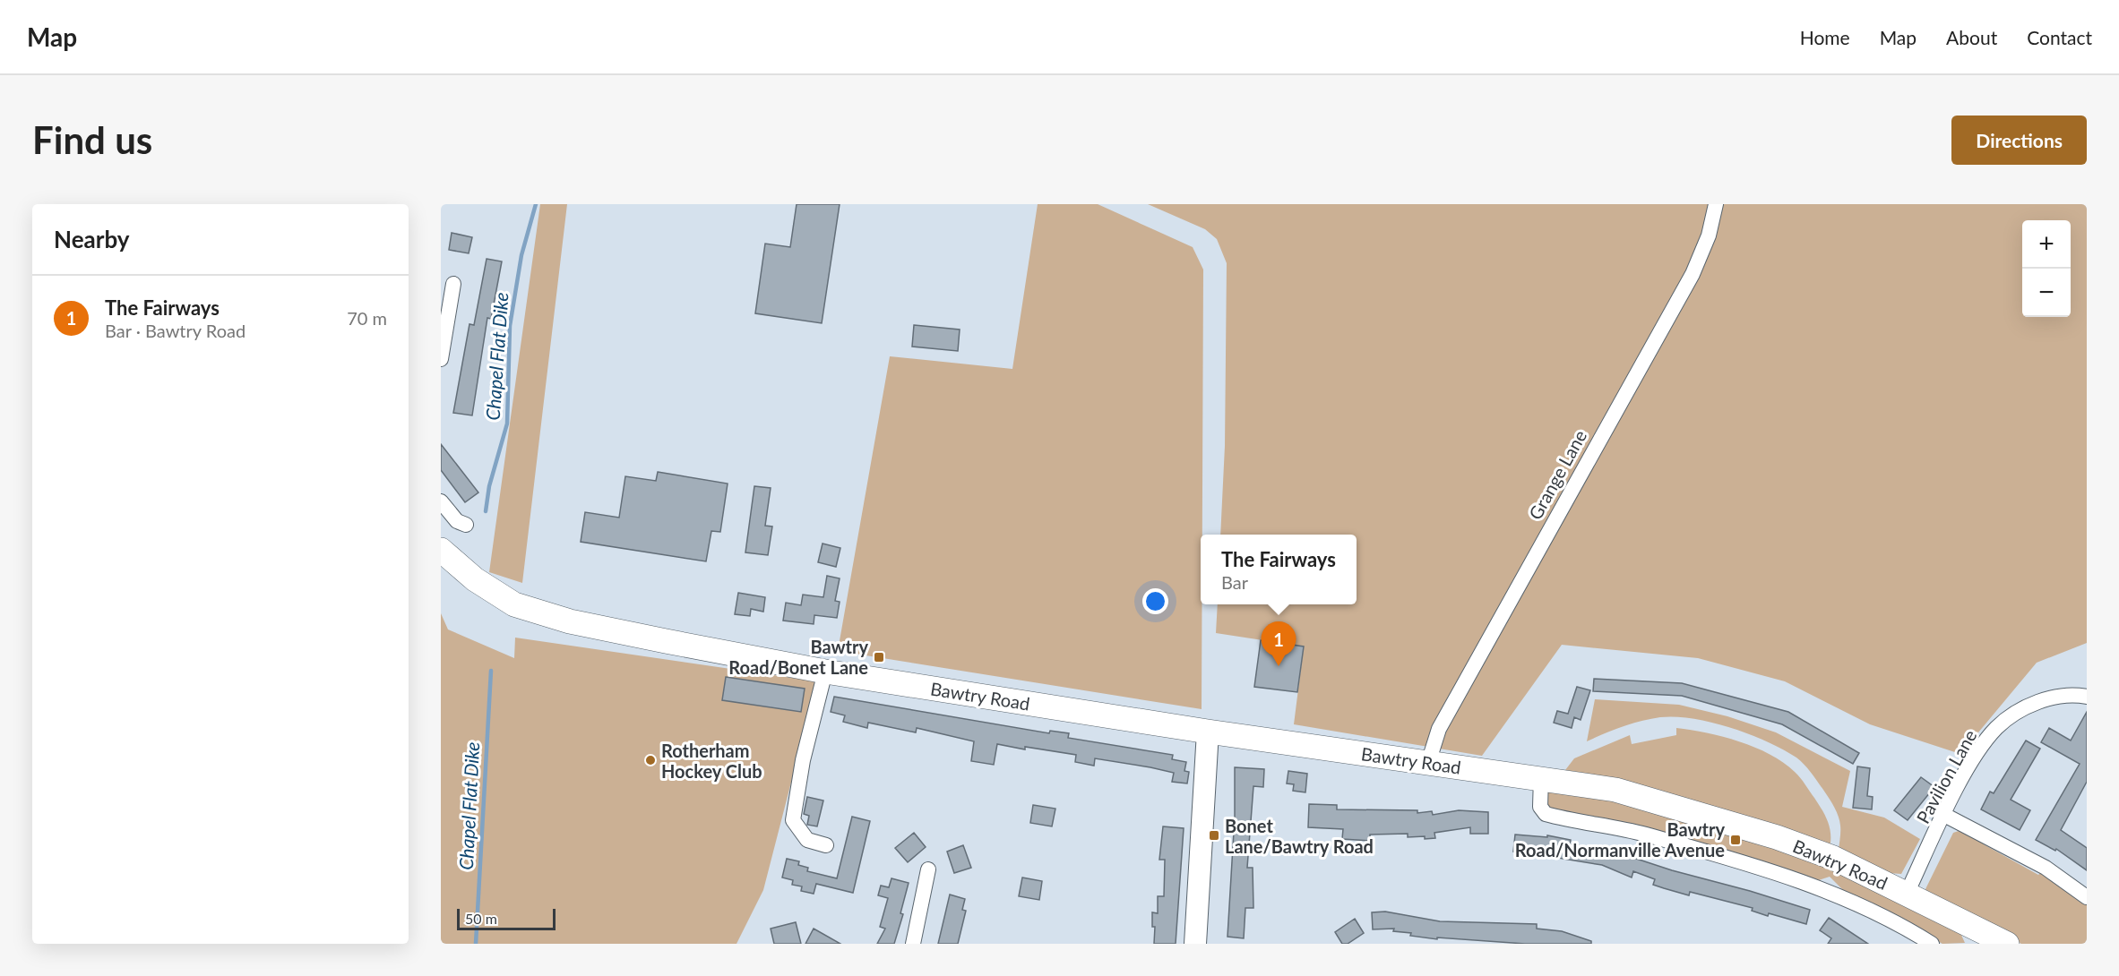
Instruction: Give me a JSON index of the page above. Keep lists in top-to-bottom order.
{
  "streets": {
    "main road": ["Bawtry Road"],
    "street": ["Grange Lane", "Pavilion Lane"]
  },
  "crossings": [
    ["Grange Lane", "Bawtry Road"],
    ["Bawtry Road", "Pavilion Lane"]
  ],
  "water": ["Chapel Flat Dike"],
  "places": {
    "transit": ["Bawtry Road/Bonet Lane", "Bonet Lane/Bawtry Road", "Bawtry Road/Normanville Avenue"],
    "other": ["Rotherham Hockey Club"]
  },
  "scale_bar": "50 m",
  "page": {
    "header": "Map",
    "nav": [
      "Home",
      "Map",
      "About",
      "Contact"
    ],
    "buttons": "Directions",
    "title": "Find us",
    "heading": "Nearby",
    "map_buttons": ["+", "−"],
    "list": [
      {
        "mark": "1",
        "name": "The Fairways",
        "note": "Bar · Bawtry Road",
        "value": "70 m"
      }
    ],
    "popup": ["The Fairways", "Bar"],
    "pins": "1",
    "scale": "50 m"
  }
}
